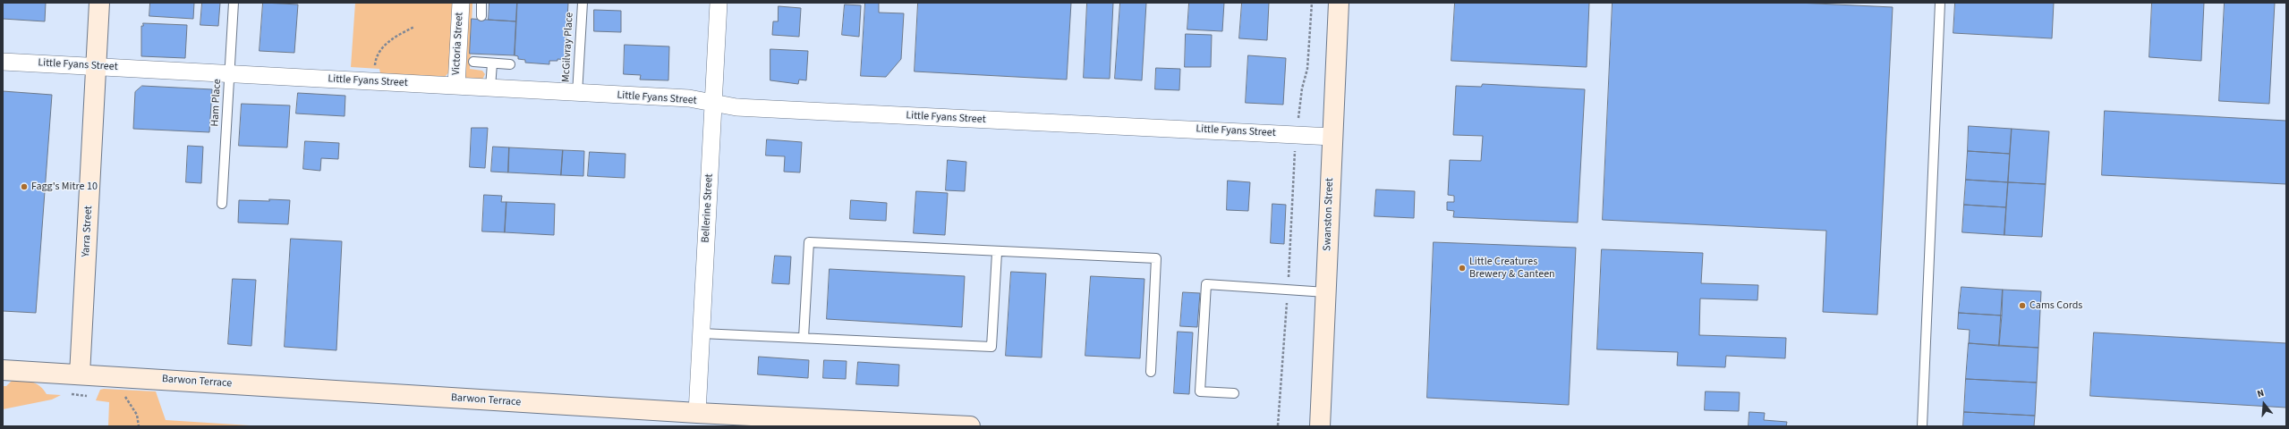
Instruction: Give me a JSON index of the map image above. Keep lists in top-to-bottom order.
{
  "streets": {
    "street": [
      "Victoria Street",
      "Little Fyans Street",
      "Bellerine Street",
      "Swanston Street",
      "Yarra Street",
      "Barwon Terrace"
    ],
    "lane": ["McGilvray Place", "Ham Place"]
  },
  "crossings": [
    ["Victoria Street", "Little Fyans Street"],
    ["McGilvray Place", "Little Fyans Street"],
    ["Little Fyans Street", "Ham Place"],
    ["Little Fyans Street", "Bellerine Street"],
    ["Little Fyans Street", "Swanston Street"],
    ["Little Fyans Street", "Yarra Street"],
    ["Bellerine Street", "Barwon Terrace"],
    ["Yarra Street", "Barwon Terrace"]
  ],
  "places": ["Fagg's Mitre 10", "Little Creatures Brewery & Canteen", "Cams Cords"],
  "north": "top"
}
